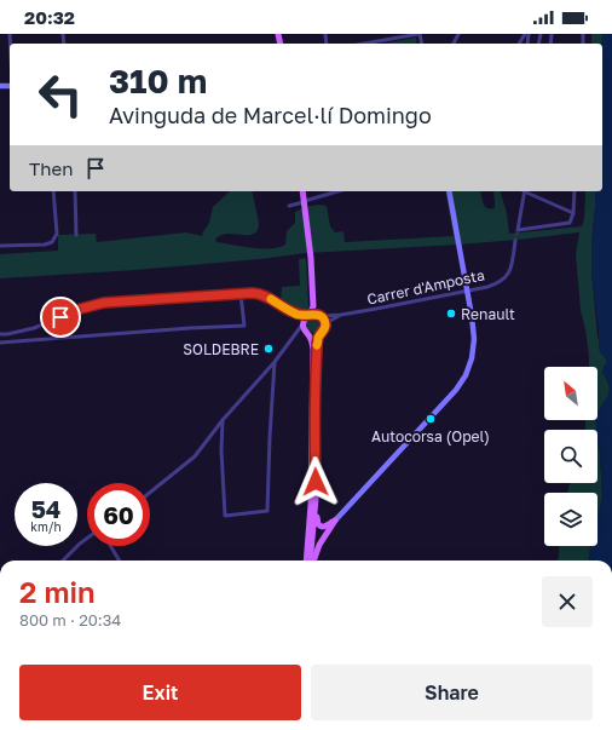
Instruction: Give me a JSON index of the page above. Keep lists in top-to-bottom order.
{
  "streets": {
    "street": ["Carrer d'Amposta"]
  },
  "places": ["Renault", "SOLDEBRE", "Autocorsa (Opel)"],
  "north": "top left",
  "page": {
    "status": "20:32",
    "turn": ["310 m", "Avinguda de Marcel·lí Domingo"],
    "then": "Then",
    "speed": "54 km/h",
    "limit": "60",
    "heading": ["2 min", "800 m · 20:34"],
    "buttons": ["Exit", "Share"]
  }
}
